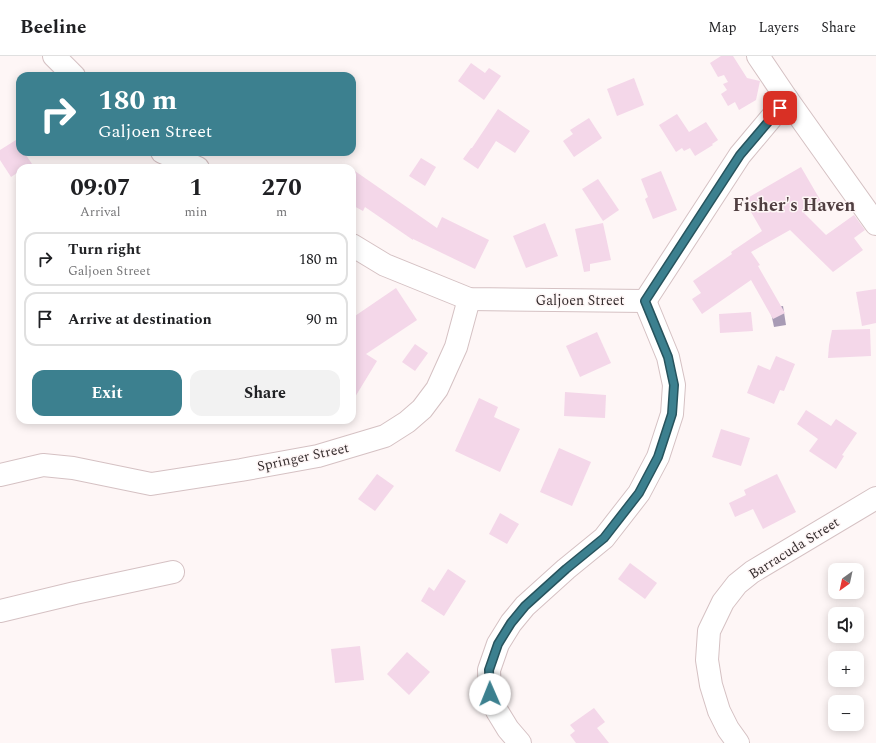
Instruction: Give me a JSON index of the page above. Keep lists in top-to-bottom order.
{
  "streets": {
    "street": ["Galjoen Street", "Springer Street", "Barracuda Street"]
  },
  "crossings": [
    ["Galjoen Street", "Springer Street"]
  ],
  "districts": ["Fisher's Haven"],
  "north": "bottom left",
  "page": {
    "header": "Beeline",
    "nav": ["Map", "Layers", "Share"],
    "turn": ["180 m", "Galjoen Street"],
    "eta": [
      "09:07",
      "Arrival",
      "1",
      "min",
      "270",
      "m"
    ],
    "list": [
      {
        "name": "Turn right",
        "note": "Galjoen Street",
        "value": "180 m"
      },
      {
        "name": "Arrive at destination",
        "value": "90 m"
      }
    ],
    "buttons": ["Exit", "Share"],
    "map_buttons": ["+", "−"]
  }
}
